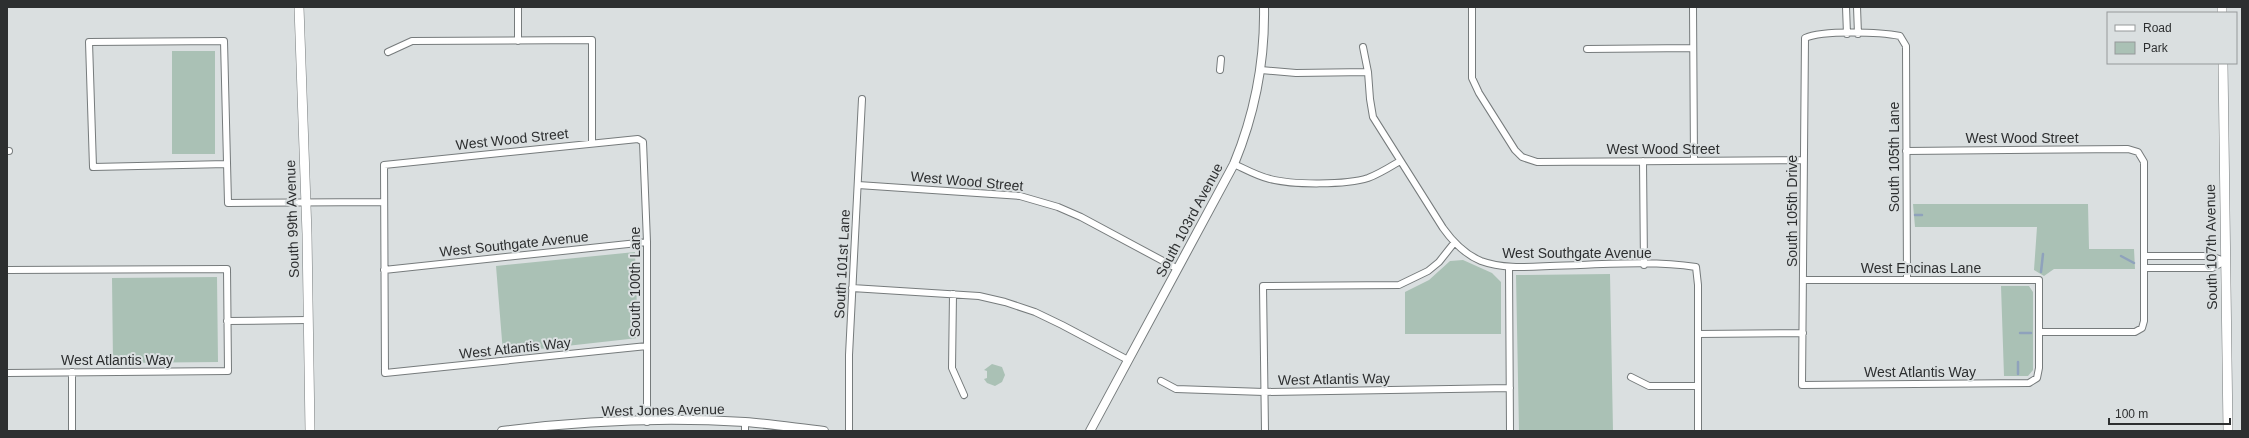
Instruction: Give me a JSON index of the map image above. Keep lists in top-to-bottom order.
{
  "streets": {
    "main road": ["South 99th Avenue", "South 107th Avenue"],
    "street": [
      "West Wood Street",
      "South 105th Lane",
      "South 105th Drive",
      "South 103rd Avenue",
      "West Southgate Avenue",
      "South 101st Lane",
      "West Encinas Lane",
      "South 100th Lane",
      "West Atlantis Way",
      "West Jones Avenue"
    ]
  },
  "crossings": [
    ["West Wood Street", "South 105th Lane"],
    ["West Wood Street", "South 105th Drive"],
    ["West Wood Street", "South 103rd Avenue"],
    ["West Wood Street", "South 101st Lane"],
    ["West Wood Street", "South 100th Lane"],
    ["South 105th Lane", "West Encinas Lane"],
    ["South 105th Drive", "West Encinas Lane"],
    ["South 105th Drive", "West Atlantis Way"],
    ["West Southgate Avenue", "South 100th Lane"],
    ["West Southgate Avenue", "West Atlantis Way"],
    ["West Encinas Lane", "West Atlantis Way"],
    ["South 100th Lane", "West Atlantis Way"],
    ["South 100th Lane", "West Jones Avenue"]
  ],
  "legend": ["Road", "Park"],
  "scale_bar": "100 m"
}
